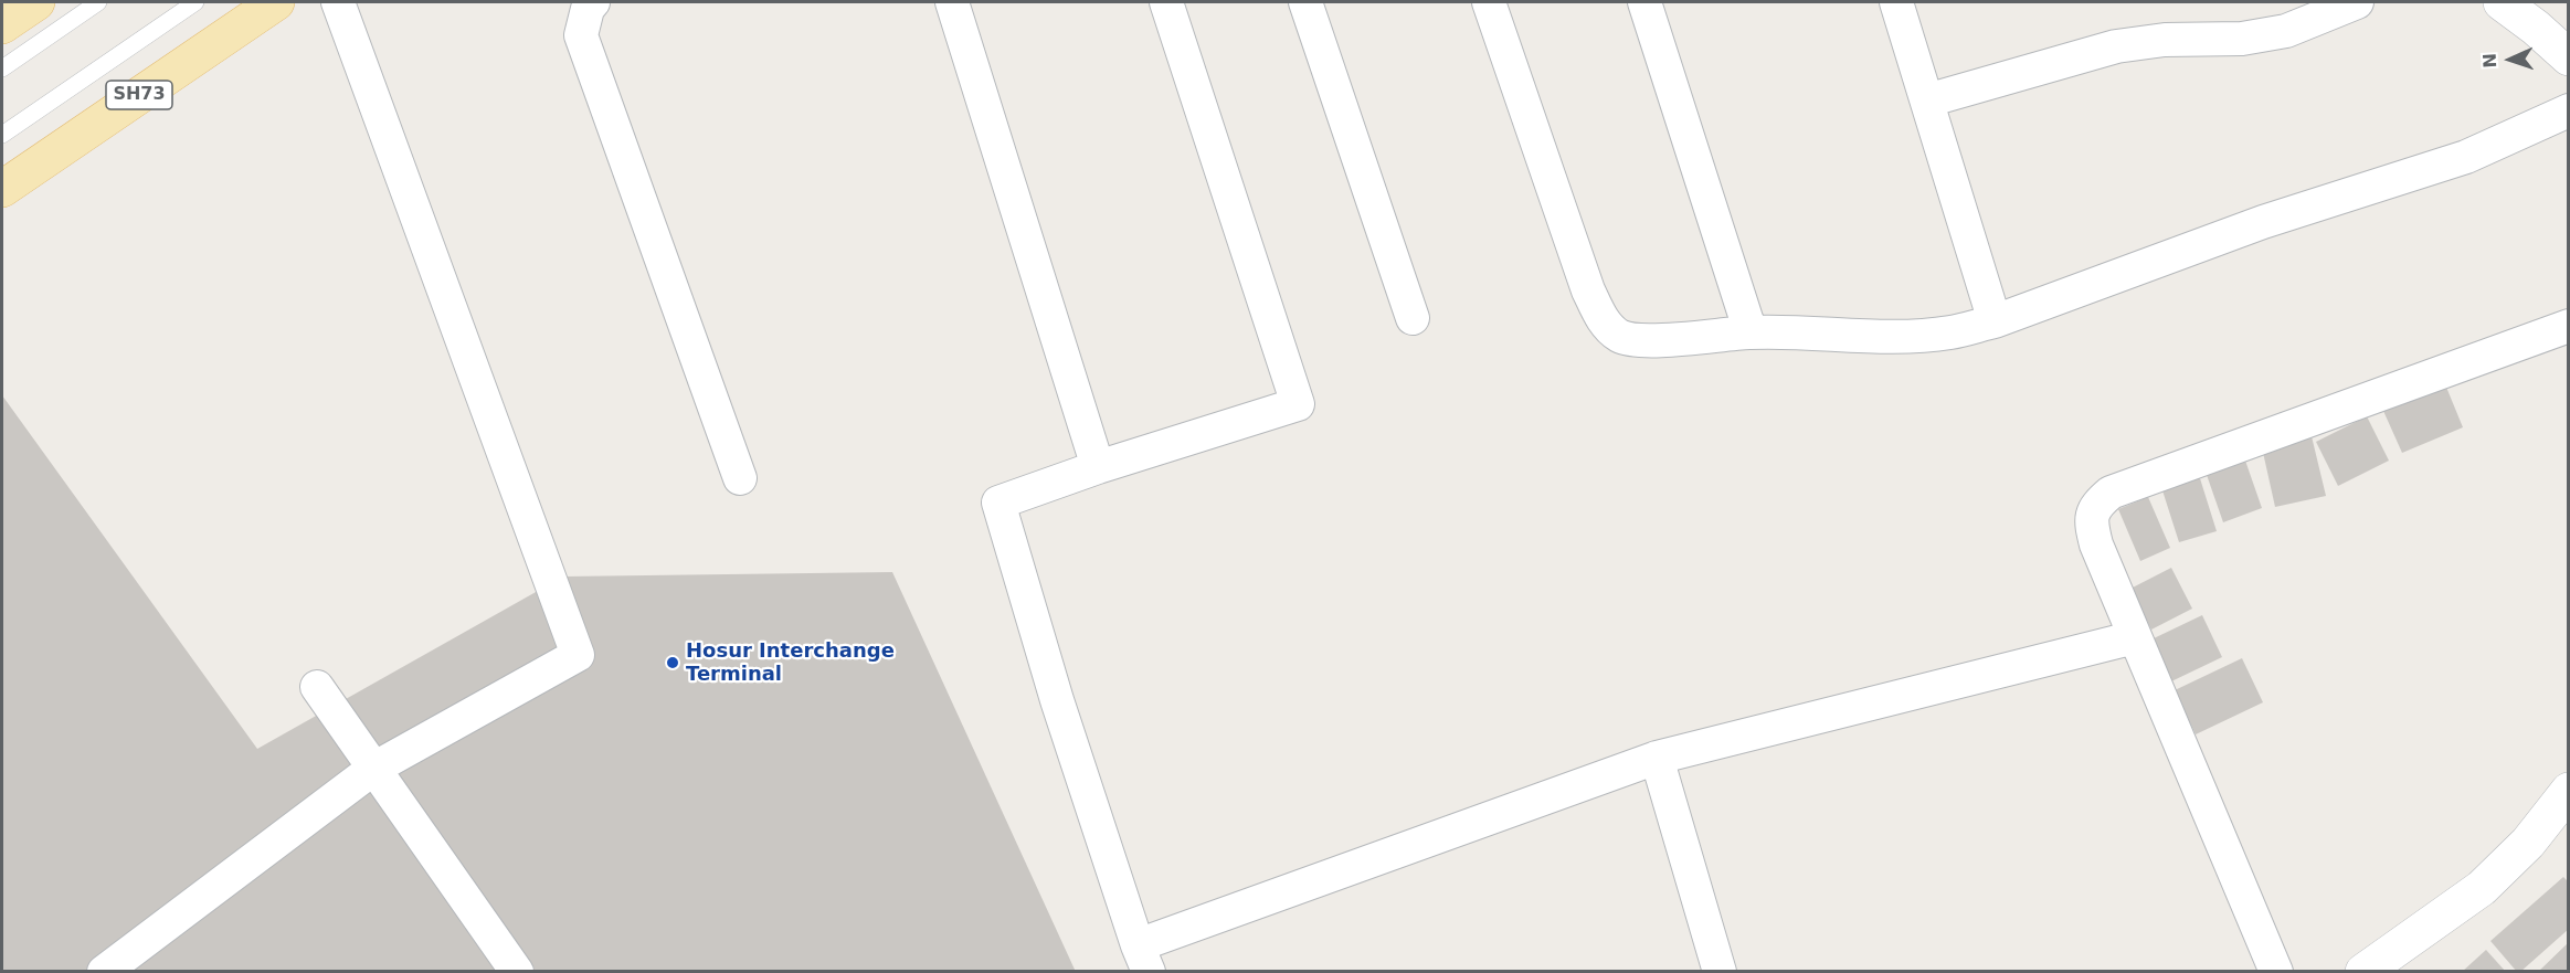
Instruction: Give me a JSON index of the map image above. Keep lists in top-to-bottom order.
{
  "streets": {
    "main road": ["SH73"]
  },
  "places": ["Hosur Interchange Terminal"],
  "north": "left"
}
